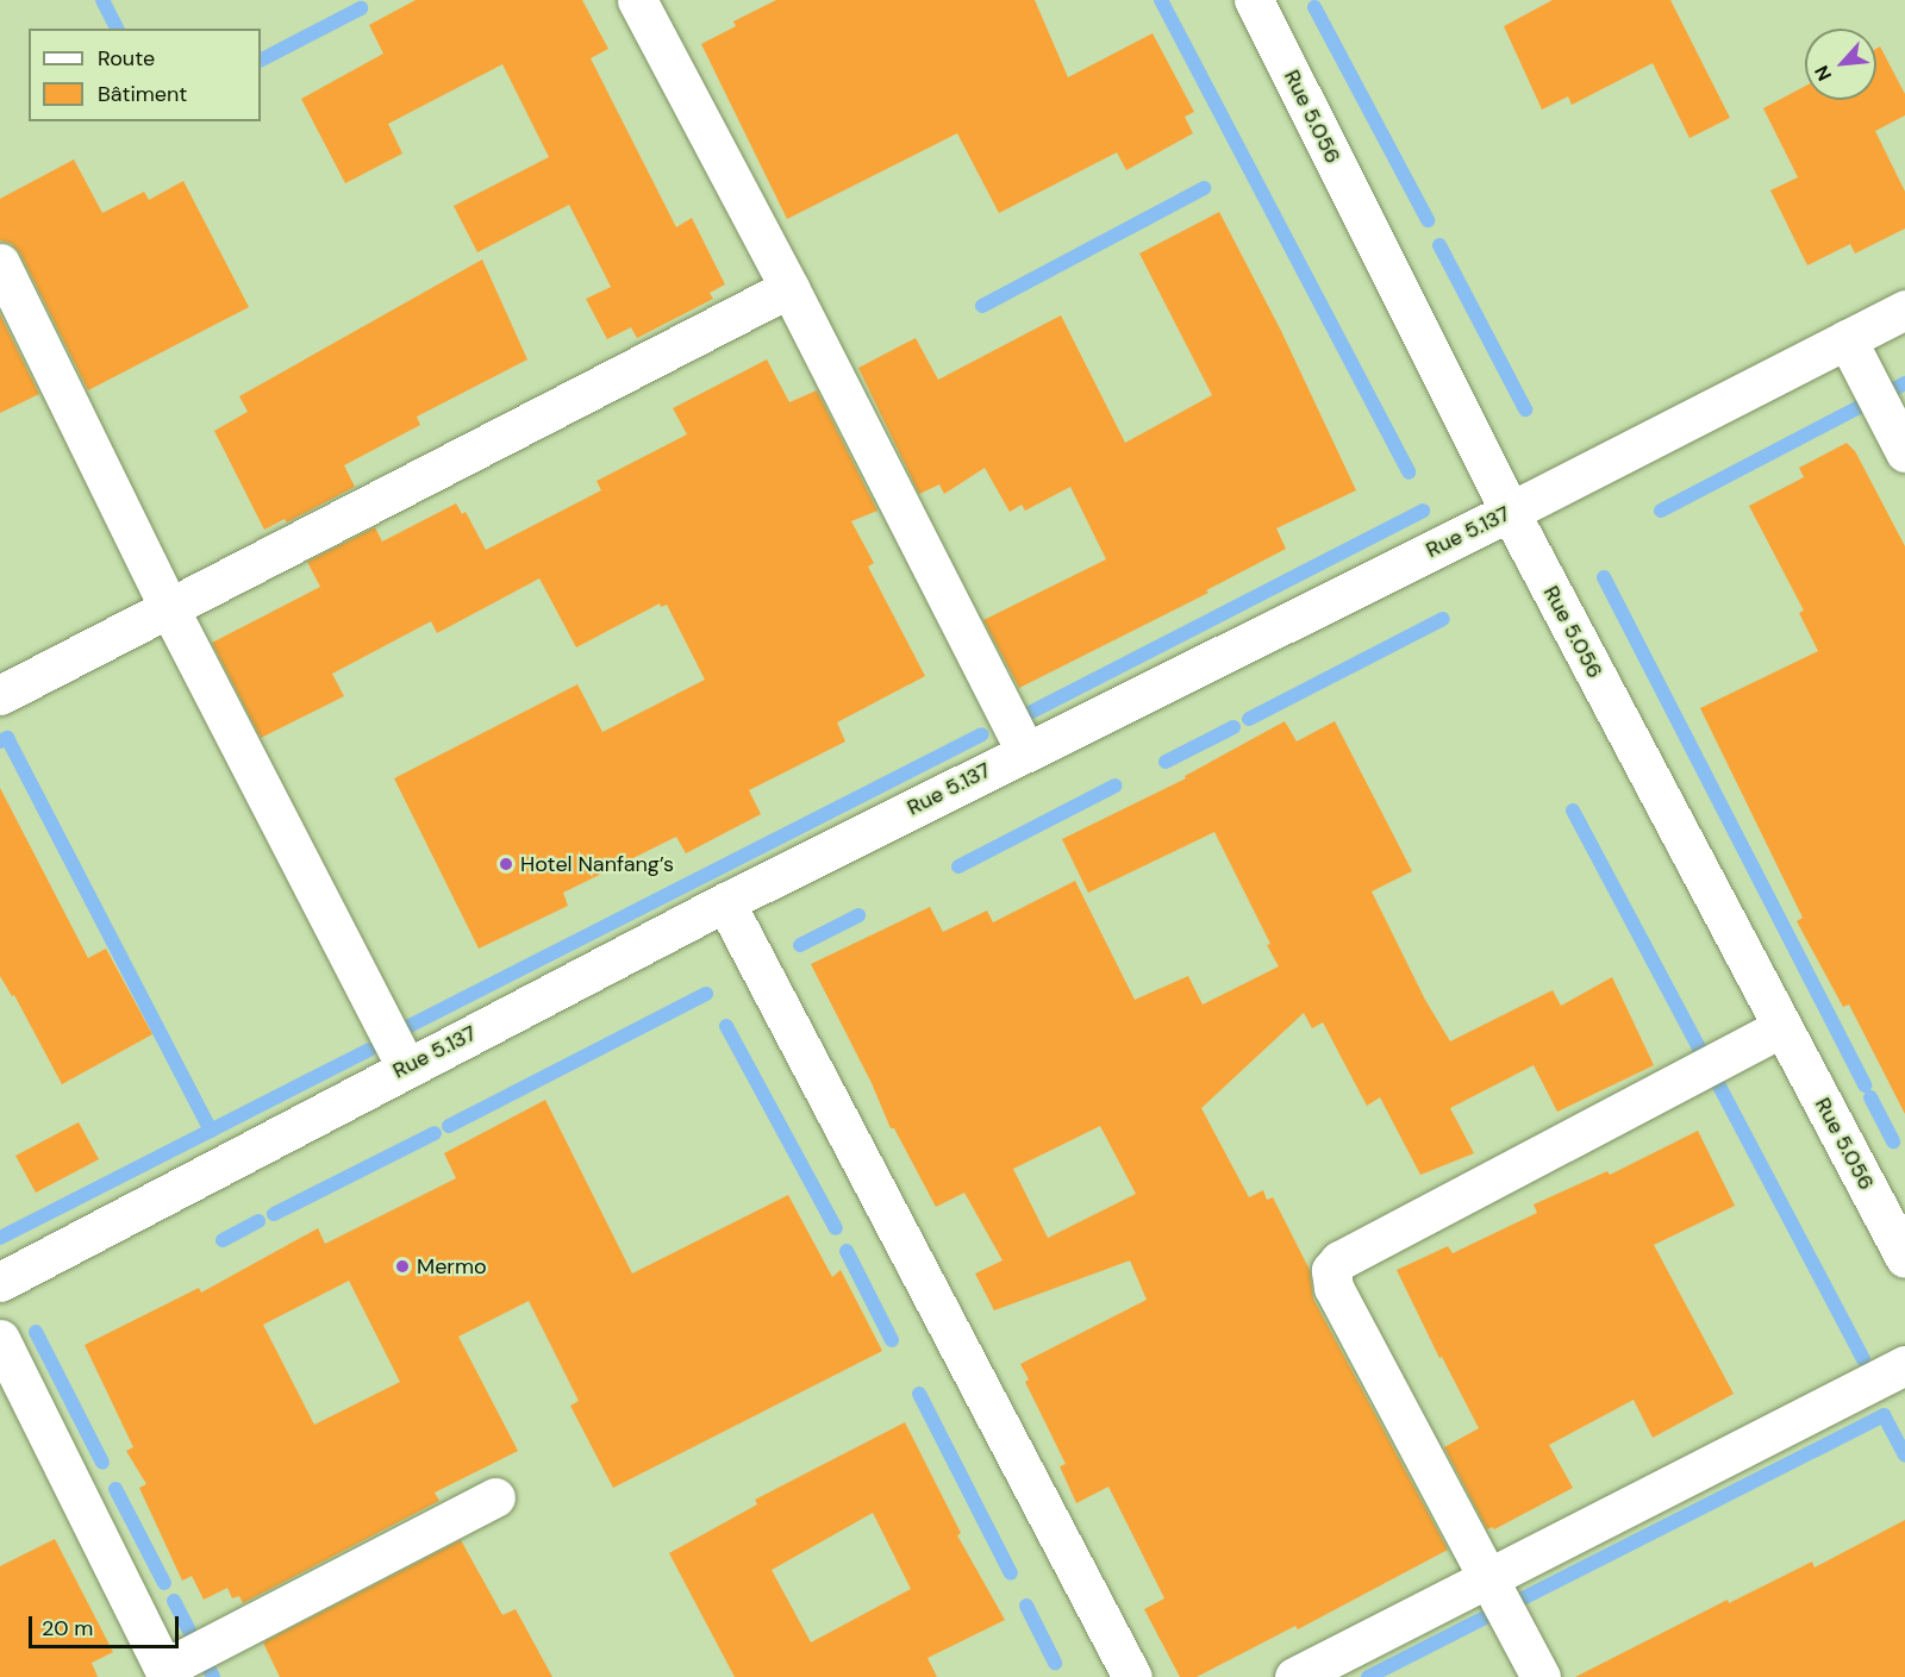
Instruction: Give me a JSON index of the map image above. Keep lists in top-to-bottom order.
{
  "streets": {
    "street": ["Rue 5.056", "Rue 5.137"]
  },
  "crossings": [
    ["Rue 5.056", "Rue 5.137"]
  ],
  "places": ["Hotel Nanfang’s", "Mermo"],
  "legend": ["Route", "Bâtiment"],
  "scale_bar": "20 m",
  "north": "bottom left"
}
